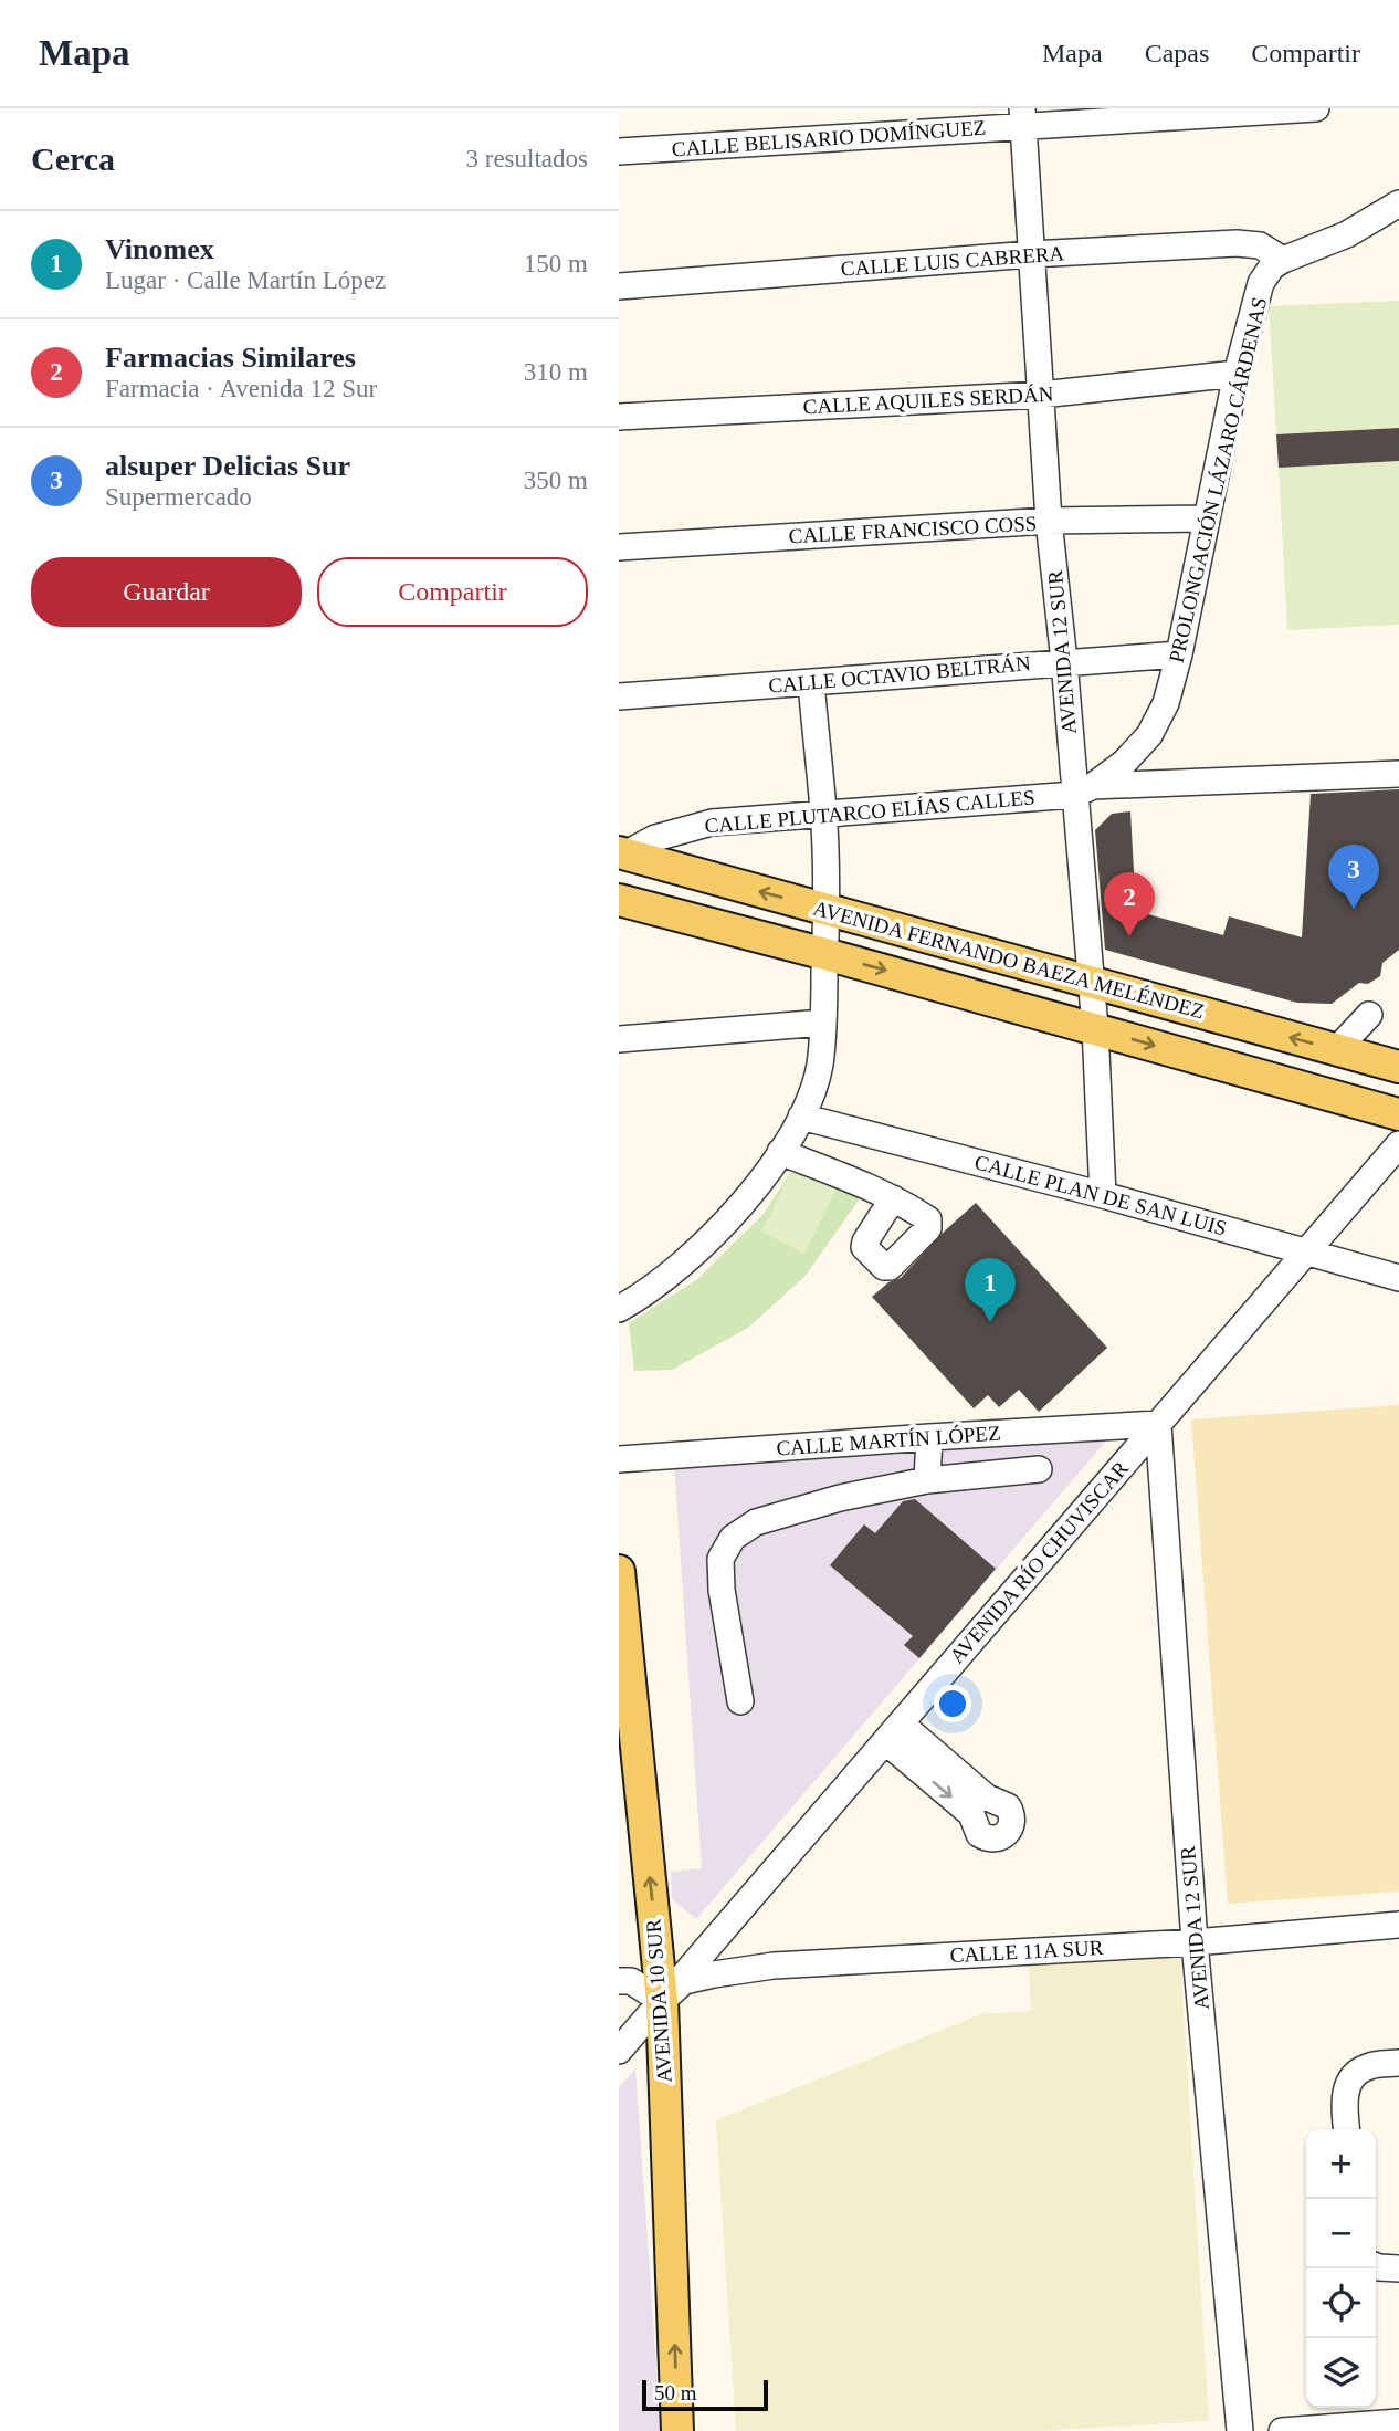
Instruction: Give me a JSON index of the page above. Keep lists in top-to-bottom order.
{
  "streets": {
    "main road": ["AVENIDA FERNANDO BAEZA MELÉNDEZ", "AVENIDA 10 SUR"],
    "street": [
      "CALLE BELISARIO DOMÍNGUEZ",
      "CALLE LUIS CABRERA",
      "CALLE AQUILES SERDÁN",
      "PROLONGACIÓN LÁZARO CÁRDENAS",
      "CALLE FRANCISCO COSS",
      "AVENIDA 12 SUR",
      "CALLE OCTAVIO BELTRÁN",
      "CALLE PLUTARCO ELÍAS CALLES",
      "CALLE PLAN DE SAN LUIS",
      "CALLE MARTÍN LÓPEZ",
      "AVENIDA RÍO CHUVISCAR",
      "CALLE 11A SUR"
    ]
  },
  "crossings": [
    ["CALLE BELISARIO DOMÍNGUEZ", "AVENIDA 12 SUR"],
    ["CALLE LUIS CABRERA", "PROLONGACIÓN LÁZARO CÁRDENAS"],
    ["CALLE LUIS CABRERA", "AVENIDA 12 SUR"],
    ["CALLE AQUILES SERDÁN", "PROLONGACIÓN LÁZARO CÁRDENAS"],
    ["CALLE AQUILES SERDÁN", "AVENIDA 12 SUR"],
    ["PROLONGACIÓN LÁZARO CÁRDENAS", "CALLE FRANCISCO COSS"],
    ["PROLONGACIÓN LÁZARO CÁRDENAS", "AVENIDA 12 SUR"],
    ["PROLONGACIÓN LÁZARO CÁRDENAS", "CALLE OCTAVIO BELTRÁN"],
    ["PROLONGACIÓN LÁZARO CÁRDENAS", "CALLE PLUTARCO ELÍAS CALLES"],
    ["CALLE FRANCISCO COSS", "AVENIDA 12 SUR"],
    ["AVENIDA 12 SUR", "CALLE OCTAVIO BELTRÁN"],
    ["AVENIDA 12 SUR", "CALLE PLUTARCO ELÍAS CALLES"],
    ["AVENIDA 12 SUR", "AVENIDA FERNANDO BAEZA MELÉNDEZ"],
    ["AVENIDA 12 SUR", "CALLE PLAN DE SAN LUIS"],
    ["AVENIDA 12 SUR", "CALLE MARTÍN LÓPEZ"],
    ["AVENIDA 12 SUR", "AVENIDA RÍO CHUVISCAR"],
    ["AVENIDA 12 SUR", "CALLE 11A SUR"],
    ["CALLE PLUTARCO ELÍAS CALLES", "AVENIDA FERNANDO BAEZA MELÉNDEZ"],
    ["CALLE PLAN DE SAN LUIS", "AVENIDA RÍO CHUVISCAR"],
    ["CALLE MARTÍN LÓPEZ", "AVENIDA RÍO CHUVISCAR"],
    ["AVENIDA RÍO CHUVISCAR", "CALLE 11A SUR"],
    ["AVENIDA RÍO CHUVISCAR", "AVENIDA 10 SUR"],
    ["CALLE 11A SUR", "AVENIDA 10 SUR"]
  ],
  "one_way": ["AVENIDA 10 SUR"],
  "scale_bar": "50 m",
  "page": {
    "header": "Mapa",
    "nav": ["Mapa", "Capas", "Compartir"],
    "heading": ["Cerca", "3 resultados"],
    "list": [
      {
        "mark": "1",
        "name": "Vinomex",
        "note": "Lugar · Calle Martín López",
        "value": "150 m"
      },
      {
        "mark": "2",
        "name": "Farmacias Similares",
        "note": "Farmacia · Avenida 12 Sur",
        "value": "310 m"
      },
      {
        "mark": "3",
        "name": "alsuper Delicias Sur",
        "note": "Supermercado",
        "value": "350 m"
      }
    ],
    "buttons": ["Guardar", "Compartir"],
    "pins": ["3", "2", "1"],
    "map_buttons": ["+", "−"],
    "scale": "50 m"
  }
}
